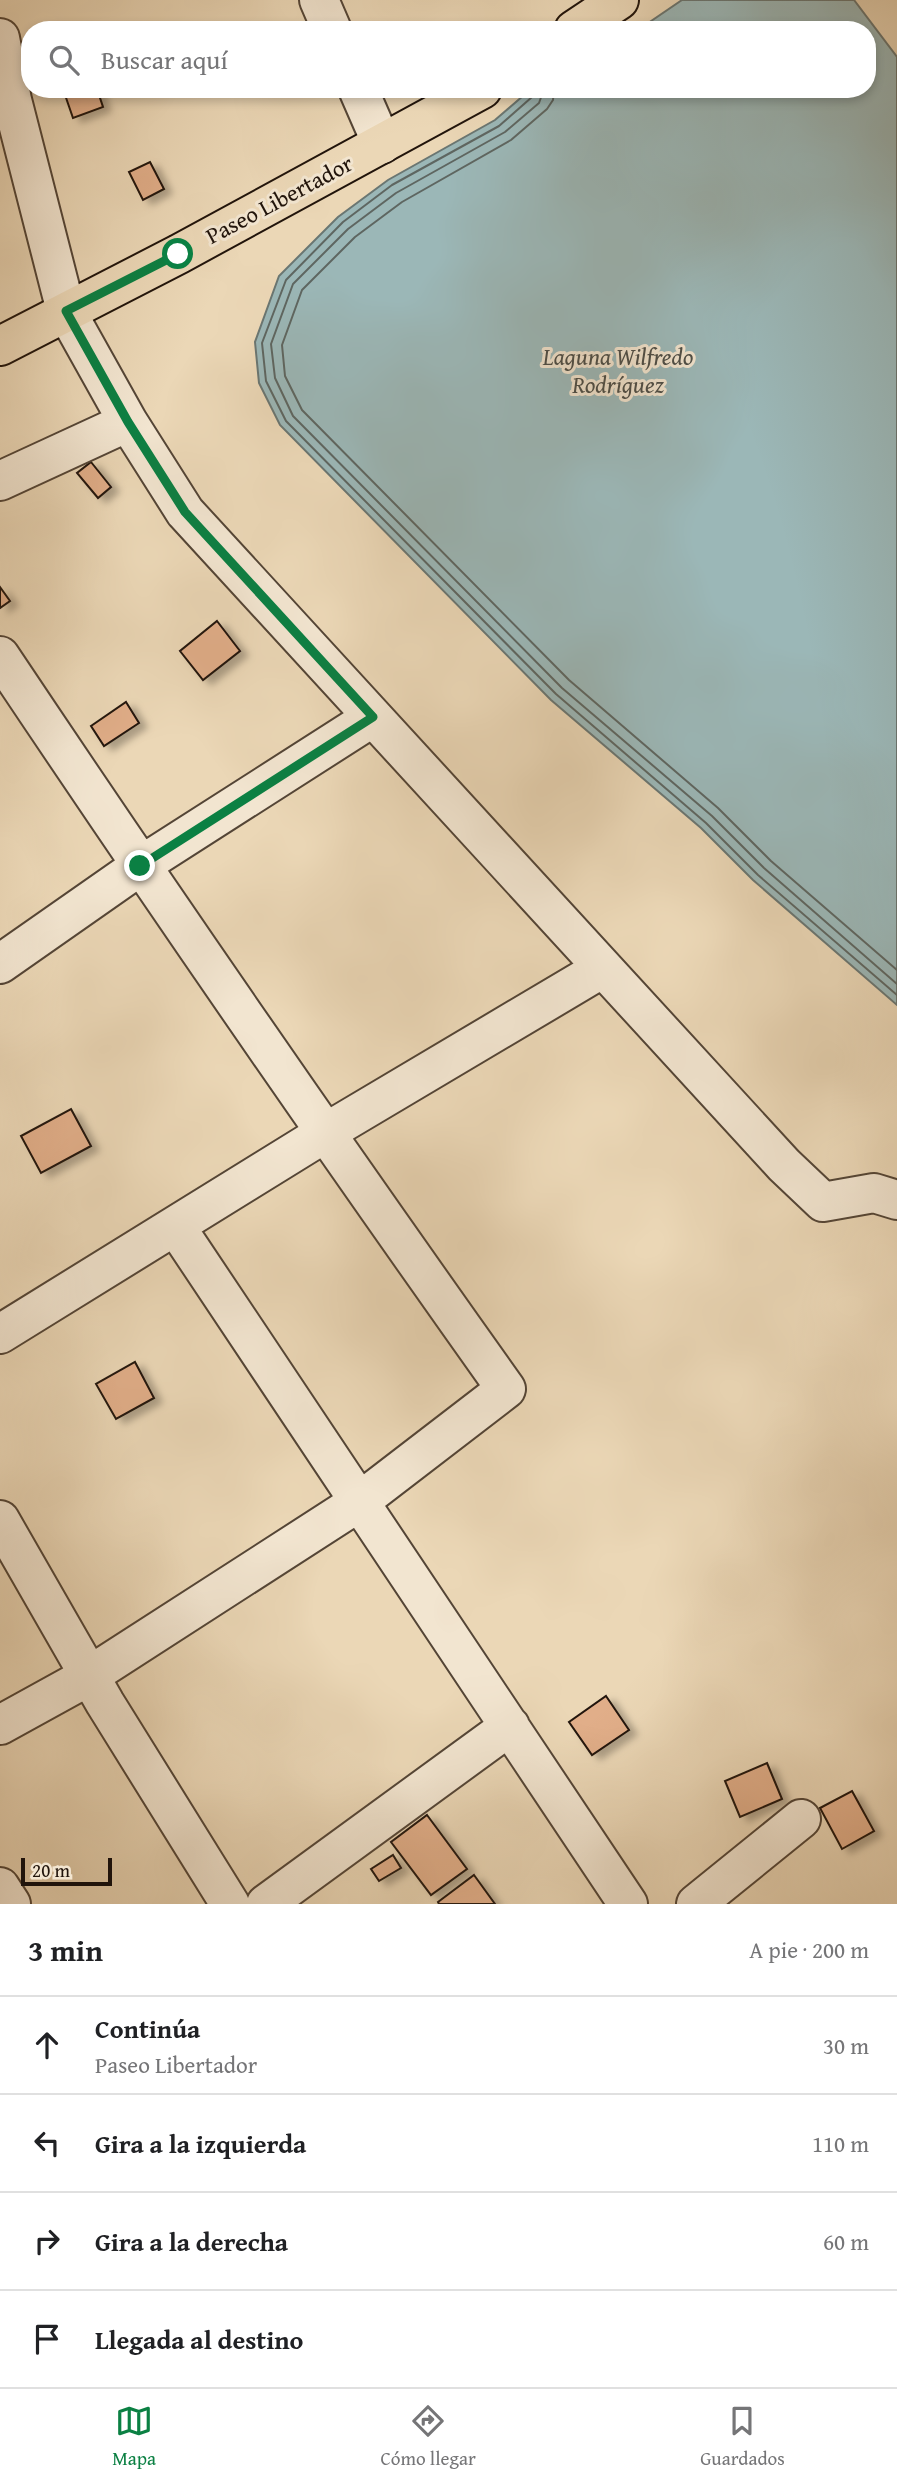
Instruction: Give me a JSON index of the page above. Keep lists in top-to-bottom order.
{
  "streets": {
    "main road": ["Paseo Libertador"]
  },
  "water": ["Laguna Wilfredo Rodríguez"],
  "scale_bar": "20 m",
  "page": {
    "search": "Buscar aquí",
    "scale": "20 m",
    "heading": ["3 min", "A pie · 200 m"],
    "list": [
      ["Continúa", "Paseo Libertador", "30 m"],
      ["Gira a la izquierda", "110 m"],
      ["Gira a la derecha", "60 m"],
      "Llegada al destino"
    ],
    "nav": ["Mapa", "Cómo llegar", "Guardados"]
  }
}
